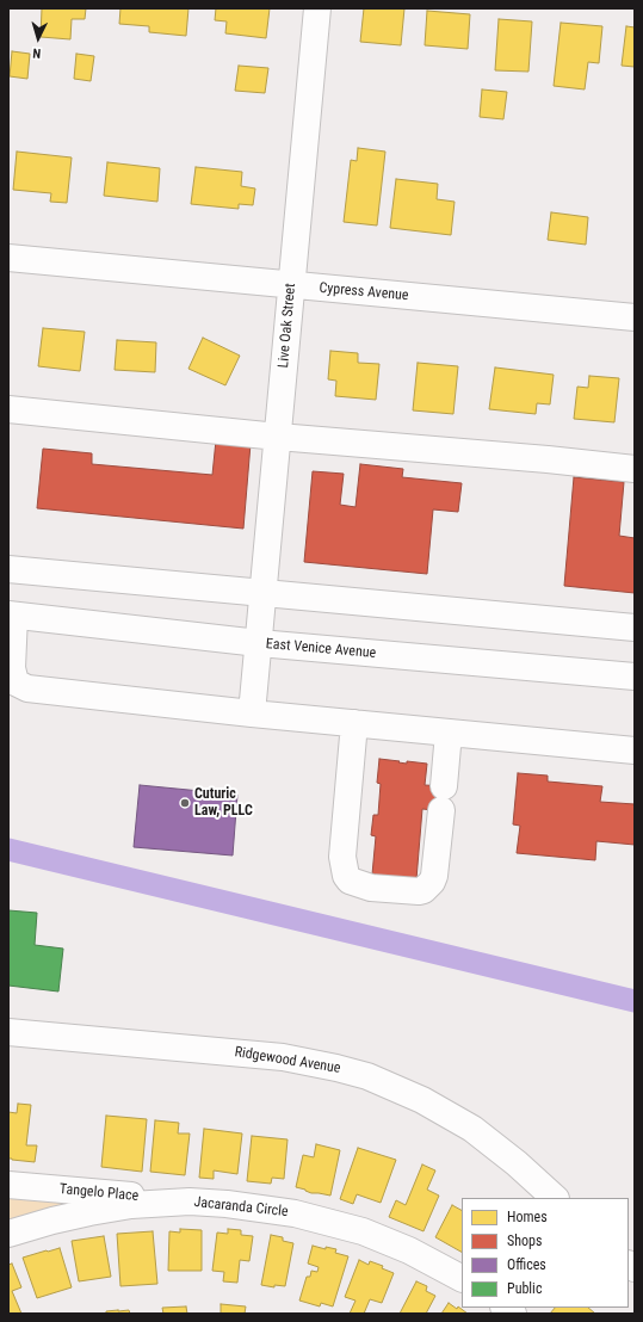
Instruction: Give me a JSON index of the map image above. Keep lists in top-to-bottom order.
{
  "streets": {
    "street": [
      "Cypress Avenue",
      "Live Oak Street",
      "East Venice Avenue",
      "Ridgewood Avenue",
      "Tangelo Place",
      "Jacaranda Circle"
    ]
  },
  "crossings": [
    ["Cypress Avenue", "Live Oak Street"],
    ["Live Oak Street", "East Venice Avenue"],
    ["Tangelo Place", "Jacaranda Circle"]
  ],
  "places": ["Cuturic Law, PLLC"],
  "legend": [
    "Homes",
    "Shops",
    "Offices",
    "Public"
  ],
  "north": "bottom"
}
